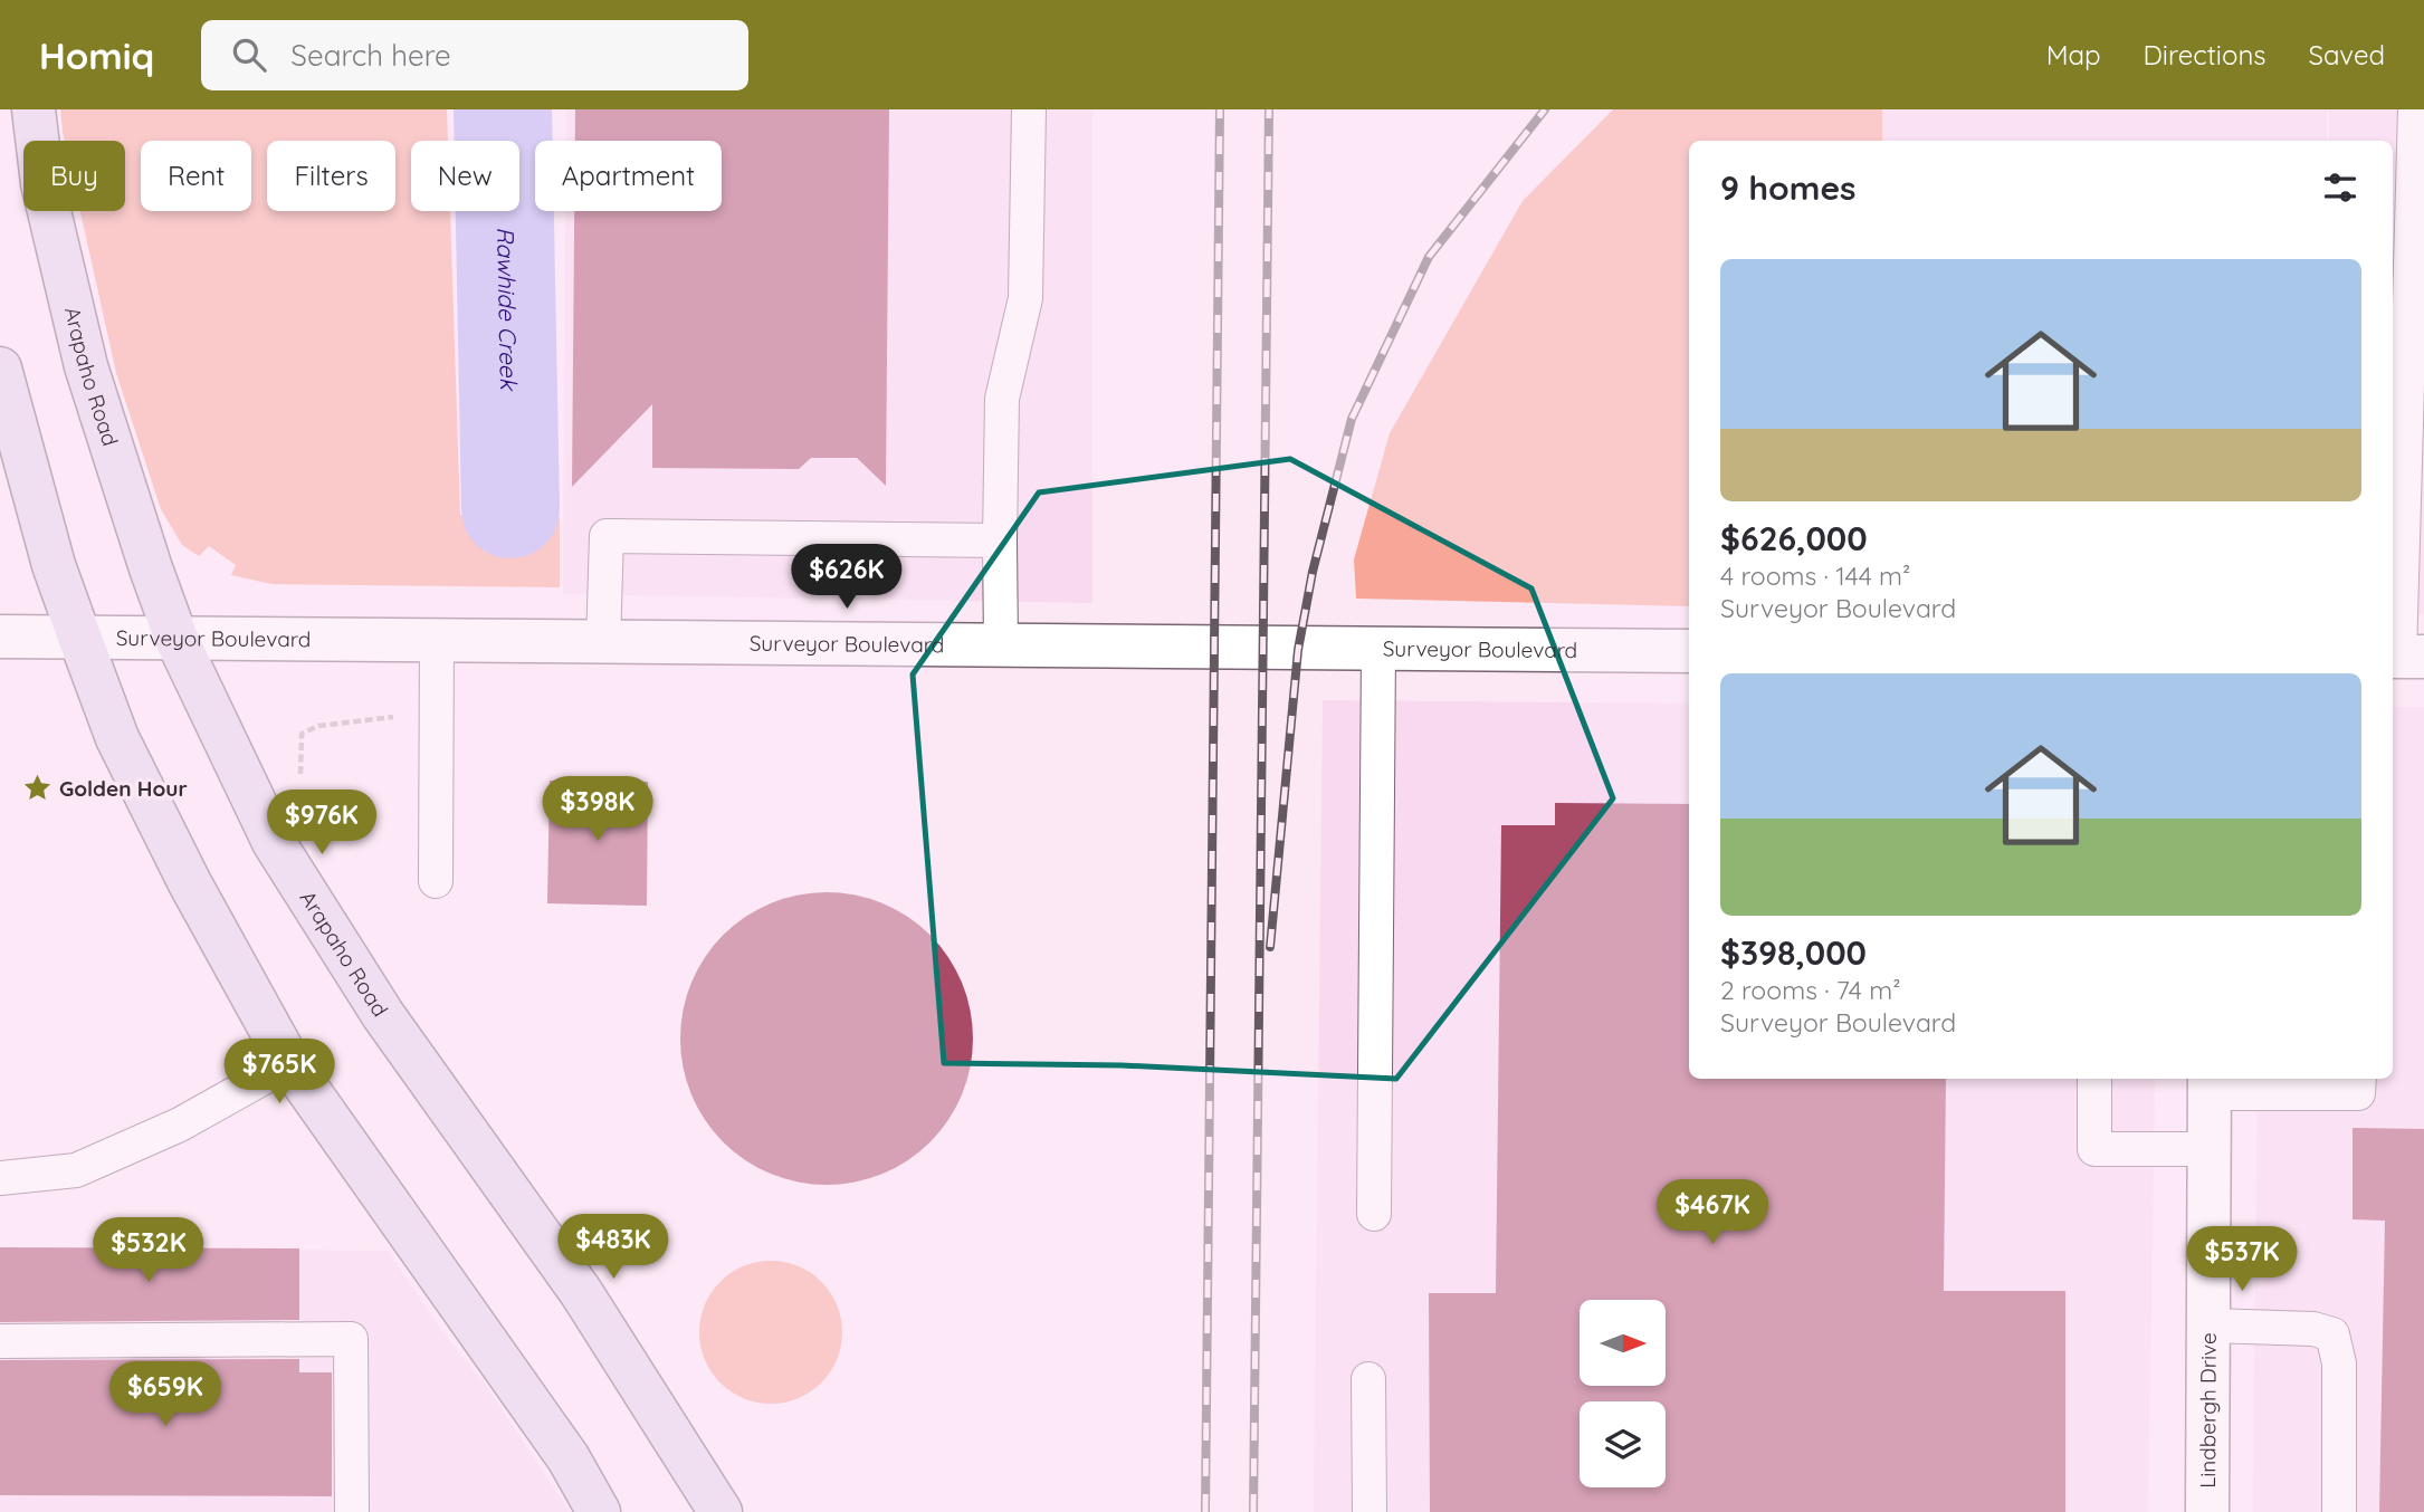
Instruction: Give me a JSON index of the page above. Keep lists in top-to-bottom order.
{
  "streets": {
    "main road": ["Arapaho Road"],
    "street": ["Surveyor Boulevard", "Lindbergh Drive"]
  },
  "crossings": [
    ["Arapaho Road", "Surveyor Boulevard"]
  ],
  "water": ["Rawhide Creek"],
  "places": {
    "place": ["Golden Hour"]
  },
  "north": "right",
  "page": {
    "header": "Homiq",
    "search": "Search here",
    "nav": ["Map", "Directions", "Saved"],
    "chip": [
      "Buy",
      "Rent",
      "Filters",
      "New",
      "Apartment"
    ],
    "heading": "9 homes",
    "list": [
      {
        "name": "$626,000",
        "note": "4 rooms · 144 m² · Surveyor Boulevard"
      },
      {
        "name": "$398,000",
        "note": "2 rooms · 74 m² · Surveyor Boulevard"
      }
    ],
    "price": [
      "$626K",
      "$398K",
      "$976K",
      "$765K",
      "$467K",
      "$483K",
      "$532K",
      "$537K",
      "$659K"
    ]
  }
}
